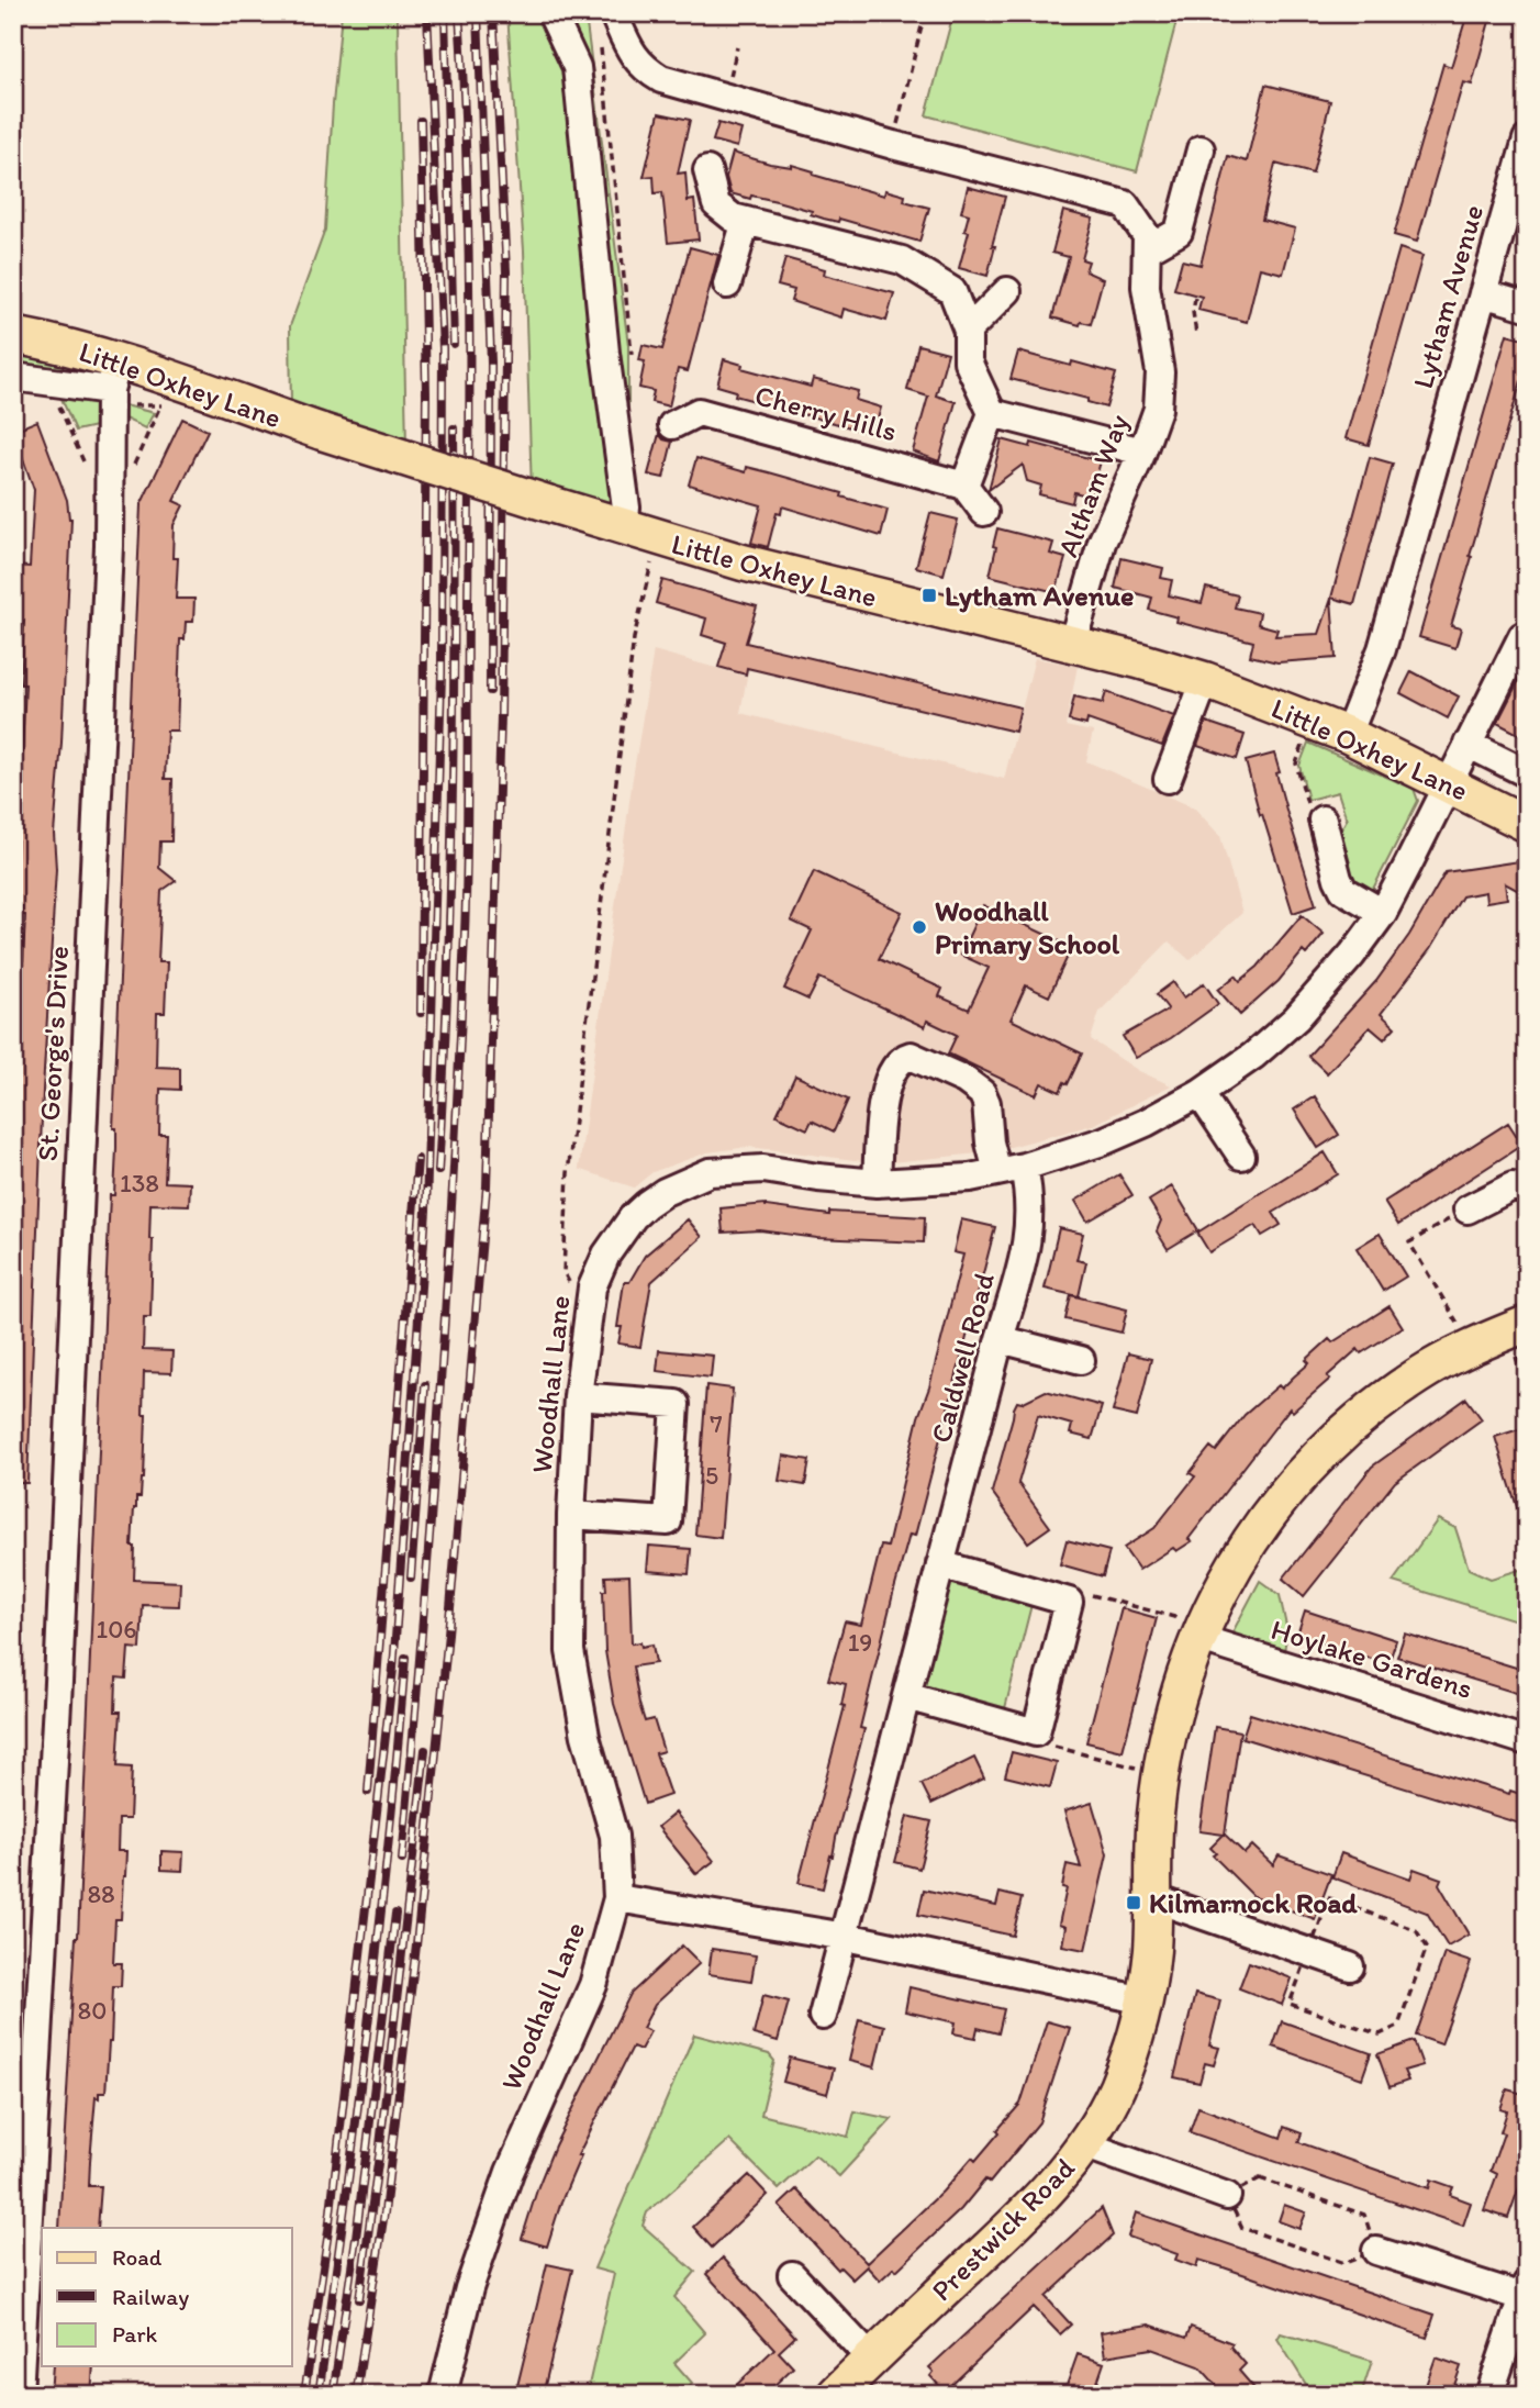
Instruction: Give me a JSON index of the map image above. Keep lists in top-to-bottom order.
{
  "streets": {
    "main road": ["Little Oxhey Lane", "Prestwick Road"],
    "street": [
      "Lytham Avenue",
      "Cherry Hills",
      "Altham Way",
      "St. George's Drive",
      "Caldwell Road",
      "Woodhall Lane",
      "Hoylake Gardens"
    ]
  },
  "crossings": [
    ["Lytham Avenue", "Little Oxhey Lane"],
    ["Little Oxhey Lane", "Altham Way"],
    ["Little Oxhey Lane", "St. George's Drive"],
    ["Little Oxhey Lane", "Woodhall Lane"],
    ["Caldwell Road", "Woodhall Lane"],
    ["Hoylake Gardens", "Prestwick Road"]
  ],
  "places": {
    "transit": ["Lytham Avenue", "Kilmarnock Road"],
    "other": ["Woodhall Primary School"]
  },
  "house_numbers": [
    "138",
    "7",
    "5",
    "106",
    "19",
    "88",
    "80"
  ],
  "legend": ["Road", "Railway", "Park"]
}
